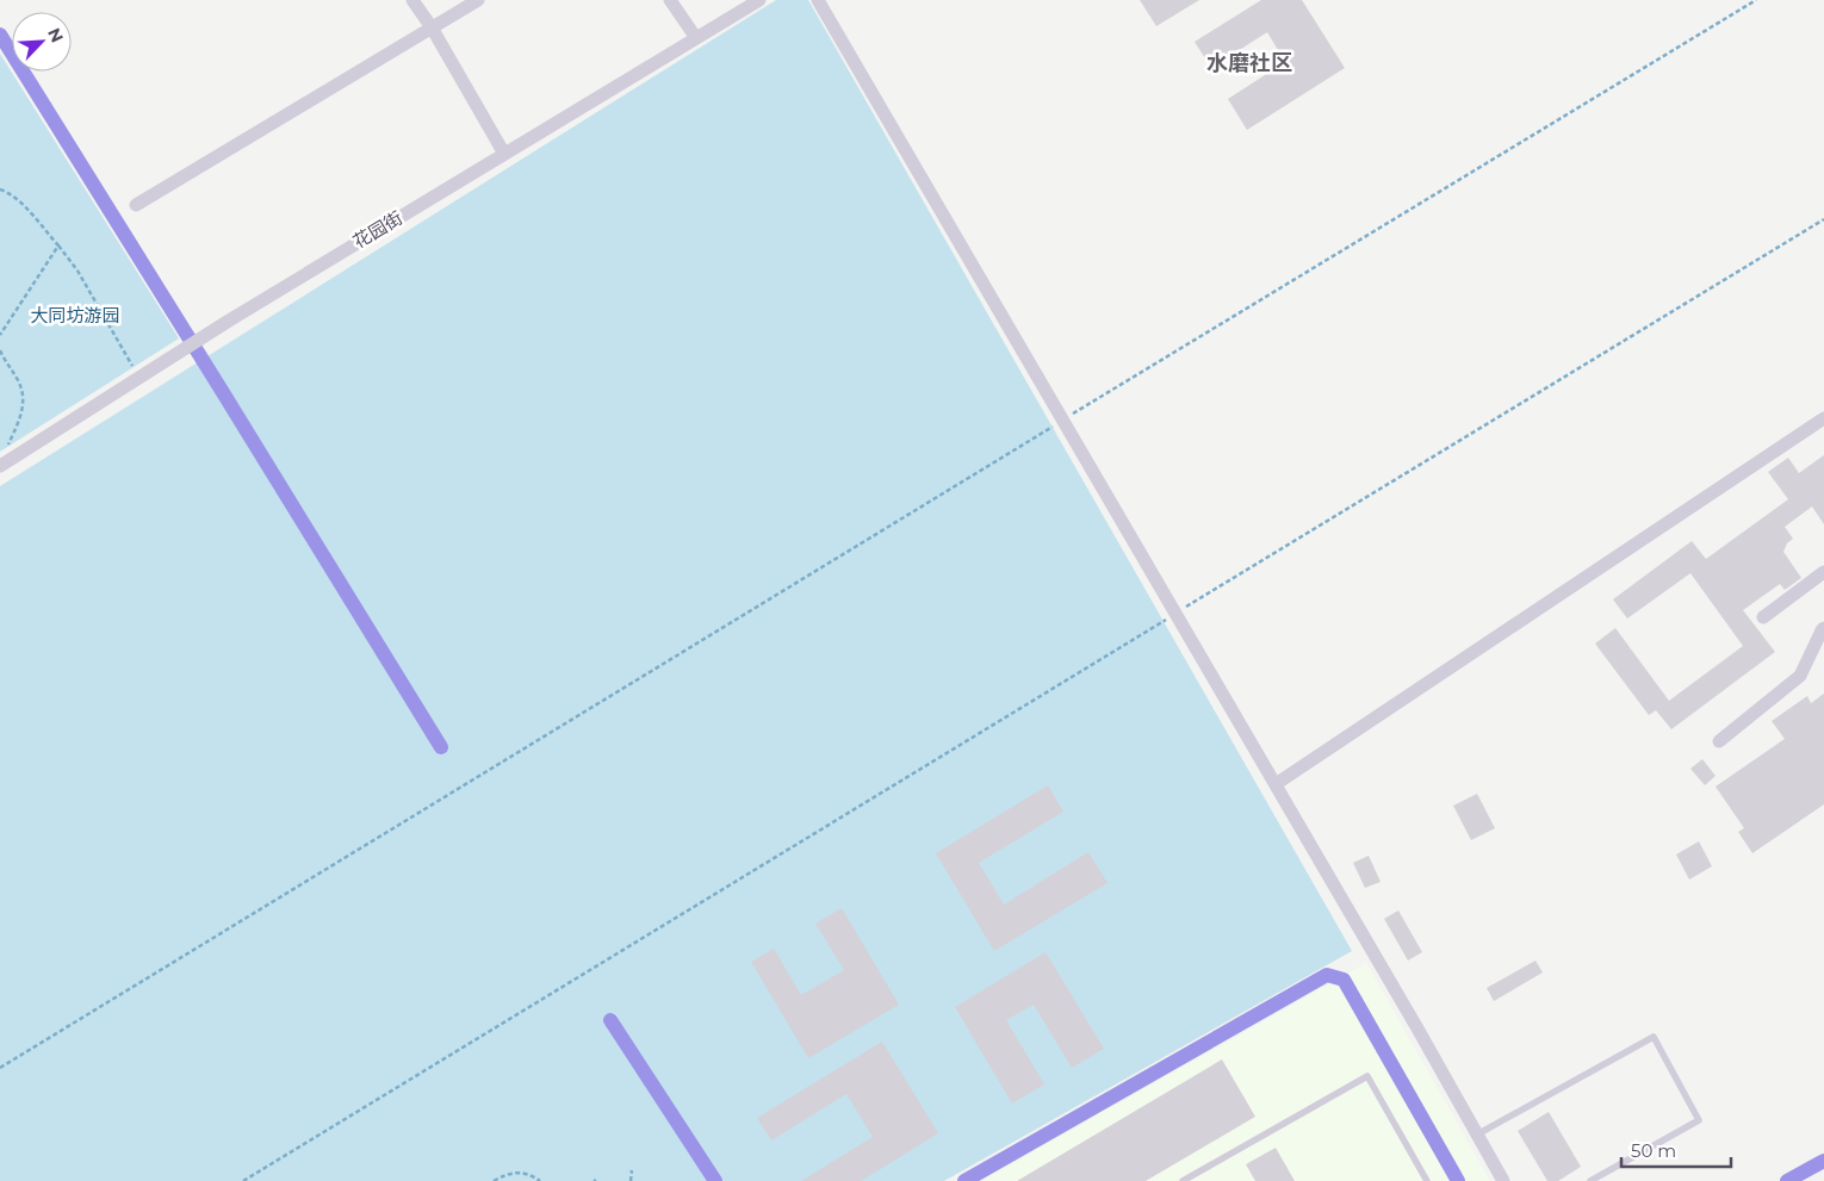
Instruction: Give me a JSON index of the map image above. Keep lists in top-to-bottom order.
{
  "streets": {
    "street": ["花园街"]
  },
  "districts": ["水磨社区"],
  "parks": ["大同坊游园"],
  "scale_bar": "50 m",
  "north": "top right"
}
